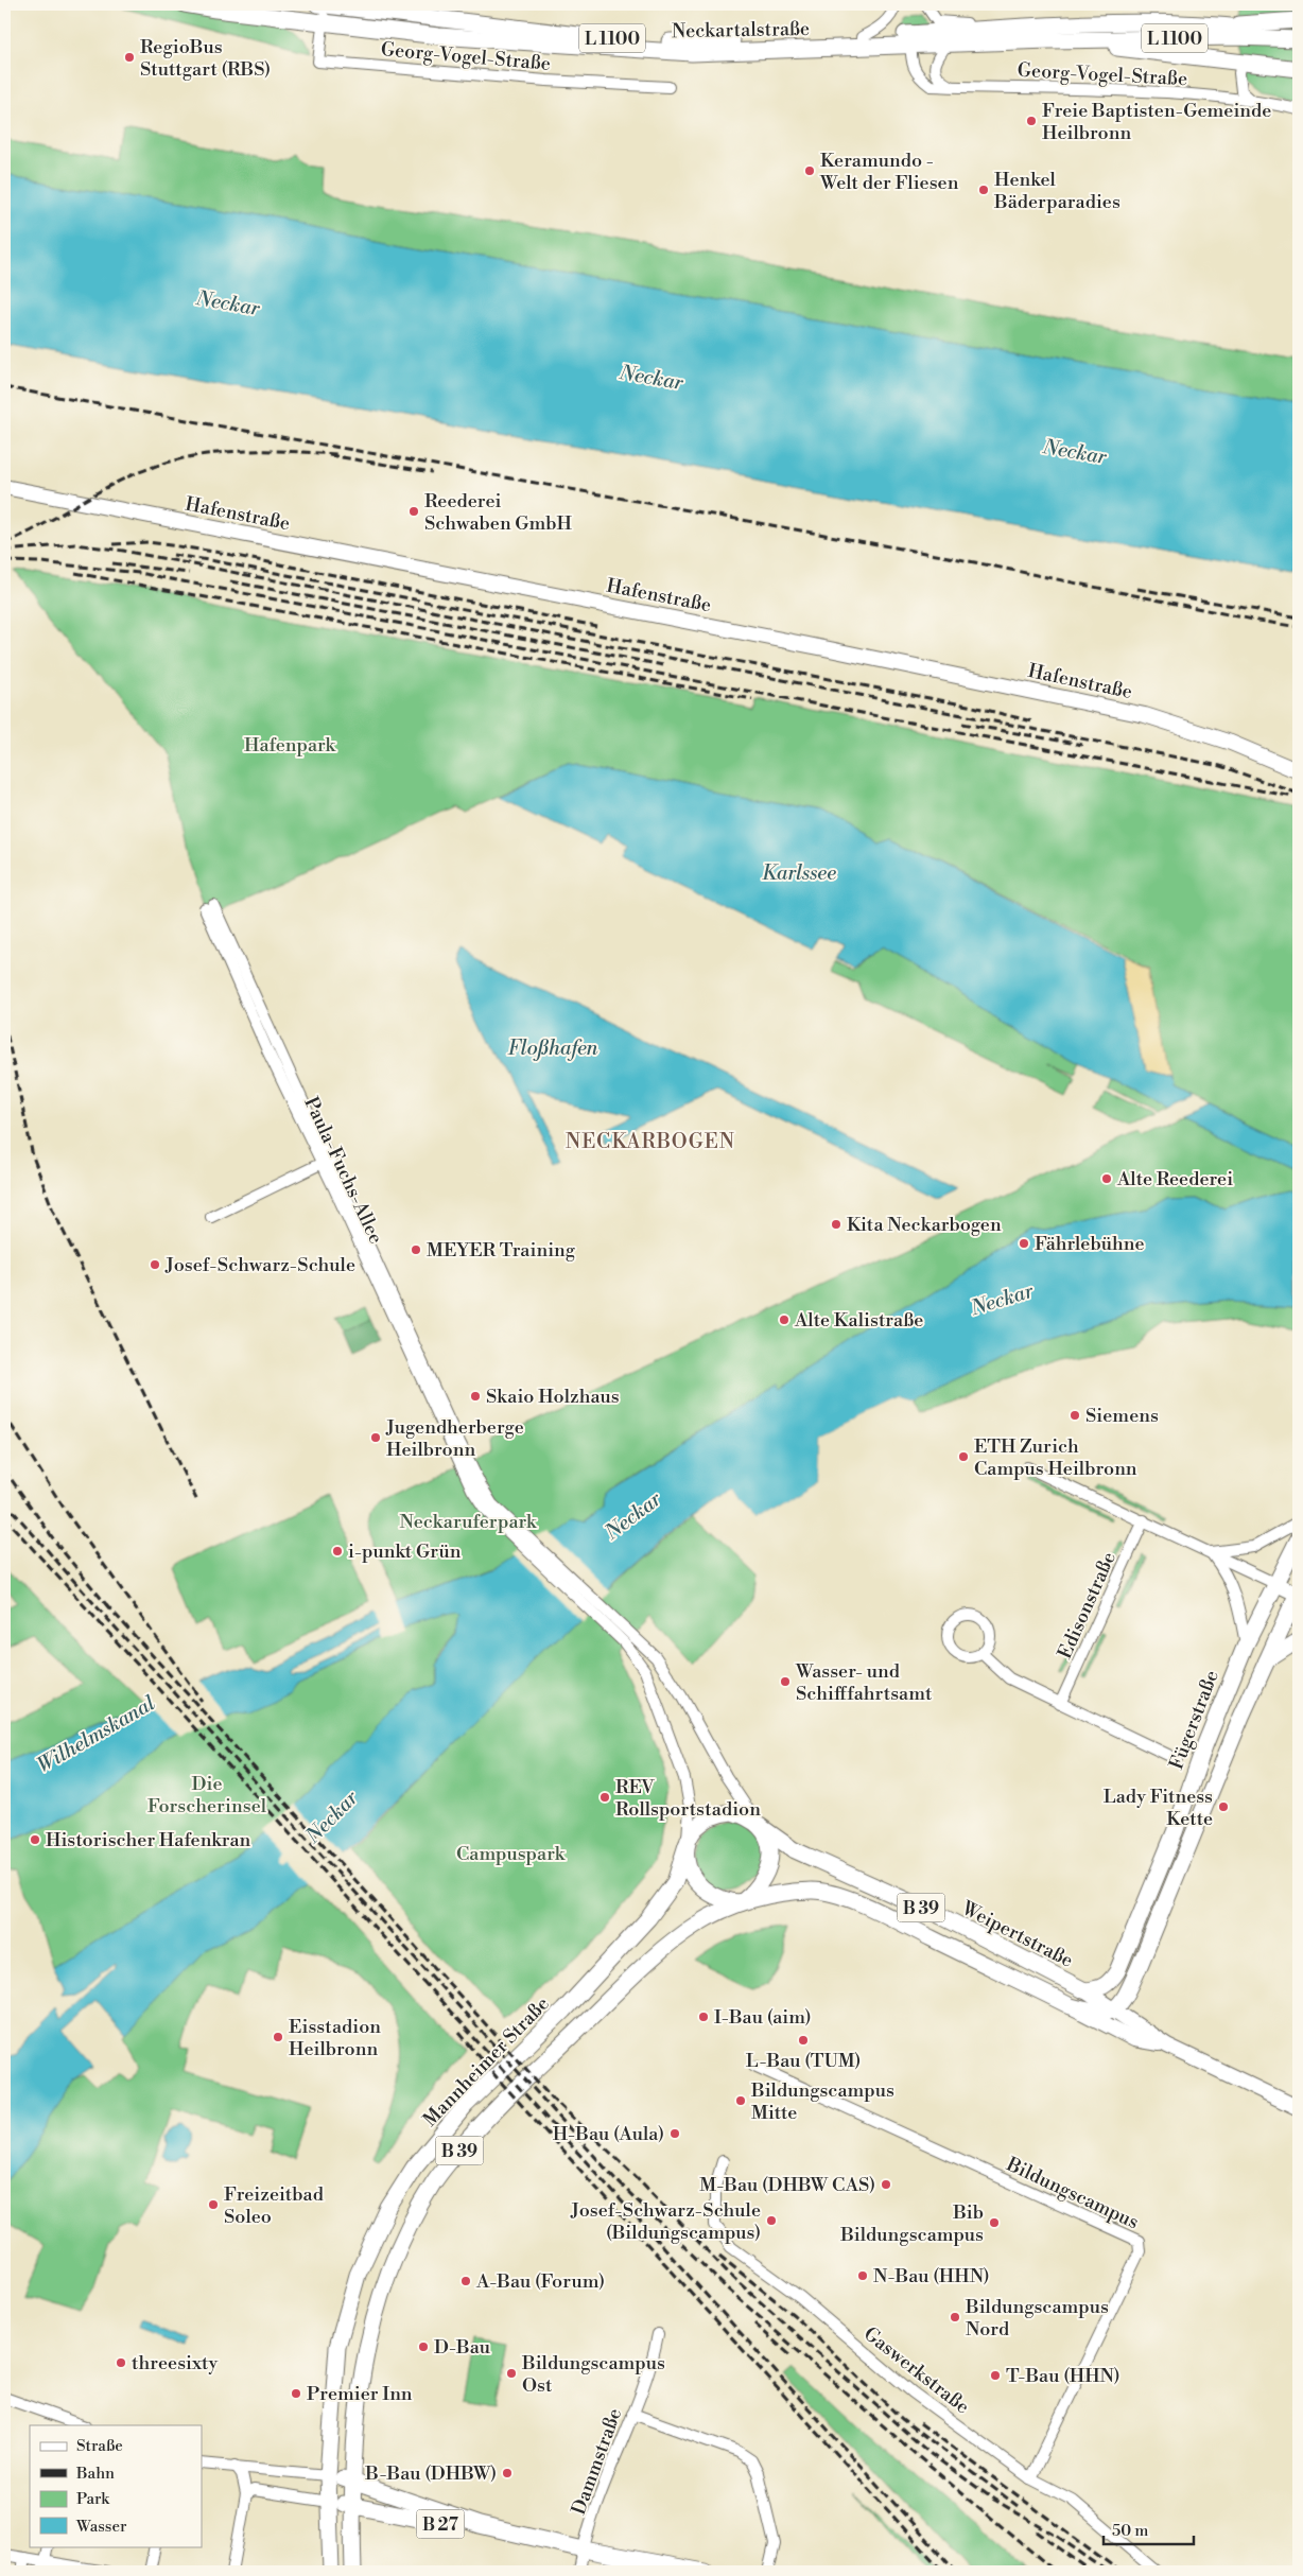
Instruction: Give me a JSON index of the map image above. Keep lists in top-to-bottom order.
{
  "streets": {
    "main road": [
      "Neckartalstraße",
      "L 1100",
      "Hafenstraße",
      "Fügerstraße",
      "B 39",
      "Weipertstraße",
      "Mannheimer Straße",
      "B 27"
    ],
    "street": [
      "Georg-Vogel-Straße",
      "Paula-Fuchs-Allee",
      "Edisonstraße",
      "Bildungscampus",
      "Gaswerkstraße",
      "Dammstraße"
    ]
  },
  "crossings": [
    ["Neckartalstraße", "Georg-Vogel-Straße"],
    ["Paula-Fuchs-Allee", "Mannheimer Straße"],
    ["Fügerstraße", "Weipertstraße"],
    ["B 39", "Weipertstraße"],
    ["B 39", "Mannheimer Straße"],
    ["B 39", "B 27"],
    ["Weipertstraße", "Mannheimer Straße"],
    ["Mannheimer Straße", "B 27"],
    ["Bildungscampus", "Gaswerkstraße"],
    ["Dammstraße", "B 27"]
  ],
  "districts": ["NECKARBOGEN"],
  "water": [
    "Neckar",
    "Karlssee",
    "Floßhafen",
    "Wilhelmskanal"
  ],
  "parks": [
    "Hafenpark",
    "Neckaruferpark",
    "Die Forscherinsel",
    "Campuspark"
  ],
  "places": [
    "RegioBus Stuttgart (RBS)",
    "Freie Baptisten-Gemeinde Heilbronn",
    "Keramundo - Welt der Fliesen",
    "Henkel Bäderparadies",
    "Reederei Schwaben GmbH",
    "Alte Reederei",
    "Kita Neckarbogen",
    "Fährlebühne",
    "MEYER Training",
    "Josef-Schwarz-Schule",
    "Alte Kalistraße",
    "Skaio Holzhaus",
    "Siemens",
    "Jugendherberge Heilbronn",
    "ETH Zurich Campus Heilbronn",
    "i-punkt Grün",
    "Wasser- und Schifffahrtsamt",
    "REV Rollsportstadion",
    "Lady Fitness Kette",
    "Historischer Hafenkran",
    "I-Bau (aim)",
    "Eisstadion Heilbronn",
    "L-Bau (TUM)",
    "Bildungscampus Mitte",
    "H-Bau (Aula)",
    "M-Bau (DHBW CAS)",
    "Freizeitbad Soleo",
    "Josef-Schwarz-Schule (Bildungscampus)",
    "Bib Bildungscampus",
    "N-Bau (HHN)",
    "A-Bau (Forum)",
    "Bildungscampus Nord",
    "D-Bau",
    "threesixty",
    "Bildungscampus Ost",
    "T-Bau (HHN)",
    "Premier Inn",
    "B-Bau (DHBW)"
  ],
  "legend": [
    "Straße",
    "Bahn",
    "Park",
    "Wasser"
  ],
  "scale_bar": "50 m"
}
